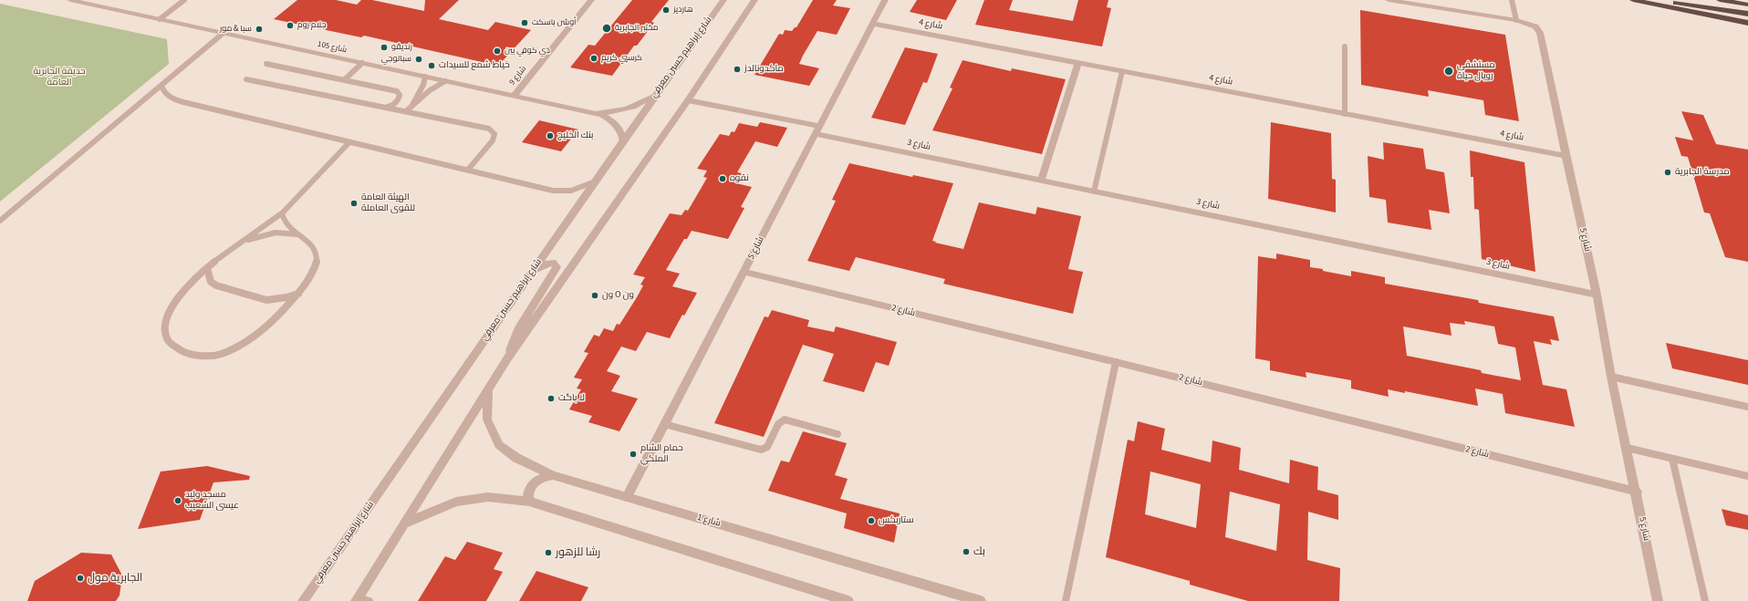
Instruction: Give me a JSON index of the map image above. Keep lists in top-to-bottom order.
{
  "streets": {
    "street": [
      "شارع 4",
      "شارع 105",
      "شارع إبراهيم حسين معرفي",
      "شارع 9",
      "شارع 3",
      "شارع 5",
      "شارع 2",
      "شارع 1"
    ]
  },
  "crossings": [
    ["شارع 4", "شارع 5"],
    ["شارع 105", "شارع إبراهيم حسين معرفي"],
    ["شارع 105", "شارع 9"],
    ["شارع 3", "شارع 5"],
    ["شارع 5", "شارع 2"],
    ["شارع 5", "شارع 1"]
  ],
  "parks": ["حديقة الجابرية العامة"],
  "places": [
    "هارديز",
    "أوشن باسكت",
    "جلام روم",
    "مختبر الجابرية",
    "سبا & مور",
    "رنديڤو",
    "ذي كوفي بين",
    "كرسپي كريم",
    "سبالوجي",
    "خياط شمع للسيدات",
    "ماكدونالدز",
    "مستشفى رويال حياة",
    "بنك الخليج",
    "مدرسة الجابرية",
    "نقوه",
    "الهيئة العامة للقوى العاملة",
    "ون O ون",
    "لا باگت",
    "حمام الشام الملكي",
    "مسجد وليد عيسى الشعيب",
    "ستاربكس",
    "بك",
    "رشا للزهور",
    "الجابرية مول"
  ]
}
